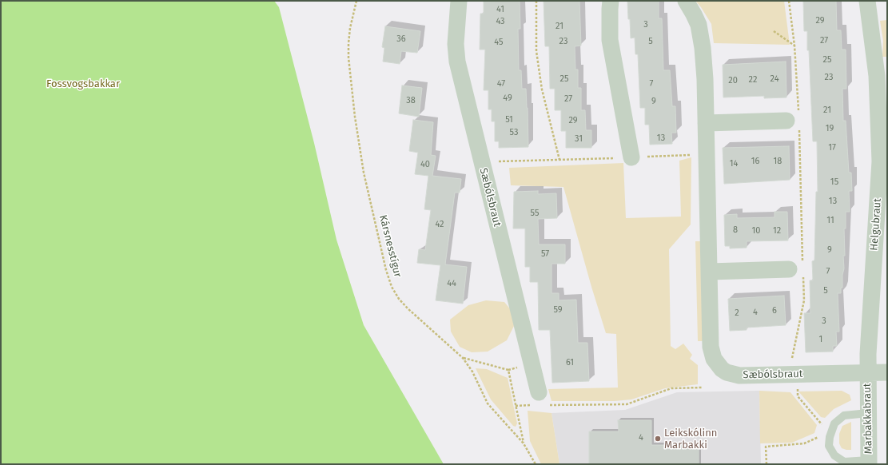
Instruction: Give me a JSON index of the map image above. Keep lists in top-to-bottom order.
{
  "streets": {
    "street": ["Sæbólsbraut", "Helgubraut", "Marbakkabraut"],
    "path": ["Kársnesstígur"]
  },
  "crossings": [
    ["Sæbólsbraut", "Helgubraut"],
    ["Sæbólsbraut", "Marbakkabraut"],
    ["Helgubraut", "Marbakkabraut"]
  ],
  "parks": ["Fossvogsbakkar"],
  "places": ["Leikskólinn Marbakki"],
  "house_numbers": [
    "41",
    "29",
    "43",
    "3",
    "21",
    "36",
    "27",
    "23",
    "5",
    "45",
    "25",
    "23",
    "25",
    "24",
    "22",
    "20",
    "47",
    "7",
    "49",
    "27",
    "38",
    "9",
    "21",
    "51",
    "29",
    "19",
    "53",
    "13",
    "31",
    "17",
    "16",
    "18",
    "14",
    "40",
    "15",
    "13",
    "55",
    "11",
    "42",
    "8",
    "10",
    "12",
    "9",
    "57",
    "7",
    "44",
    "5",
    "59",
    "6",
    "4",
    "2",
    "3",
    "1",
    "61",
    "4"
  ]
}
